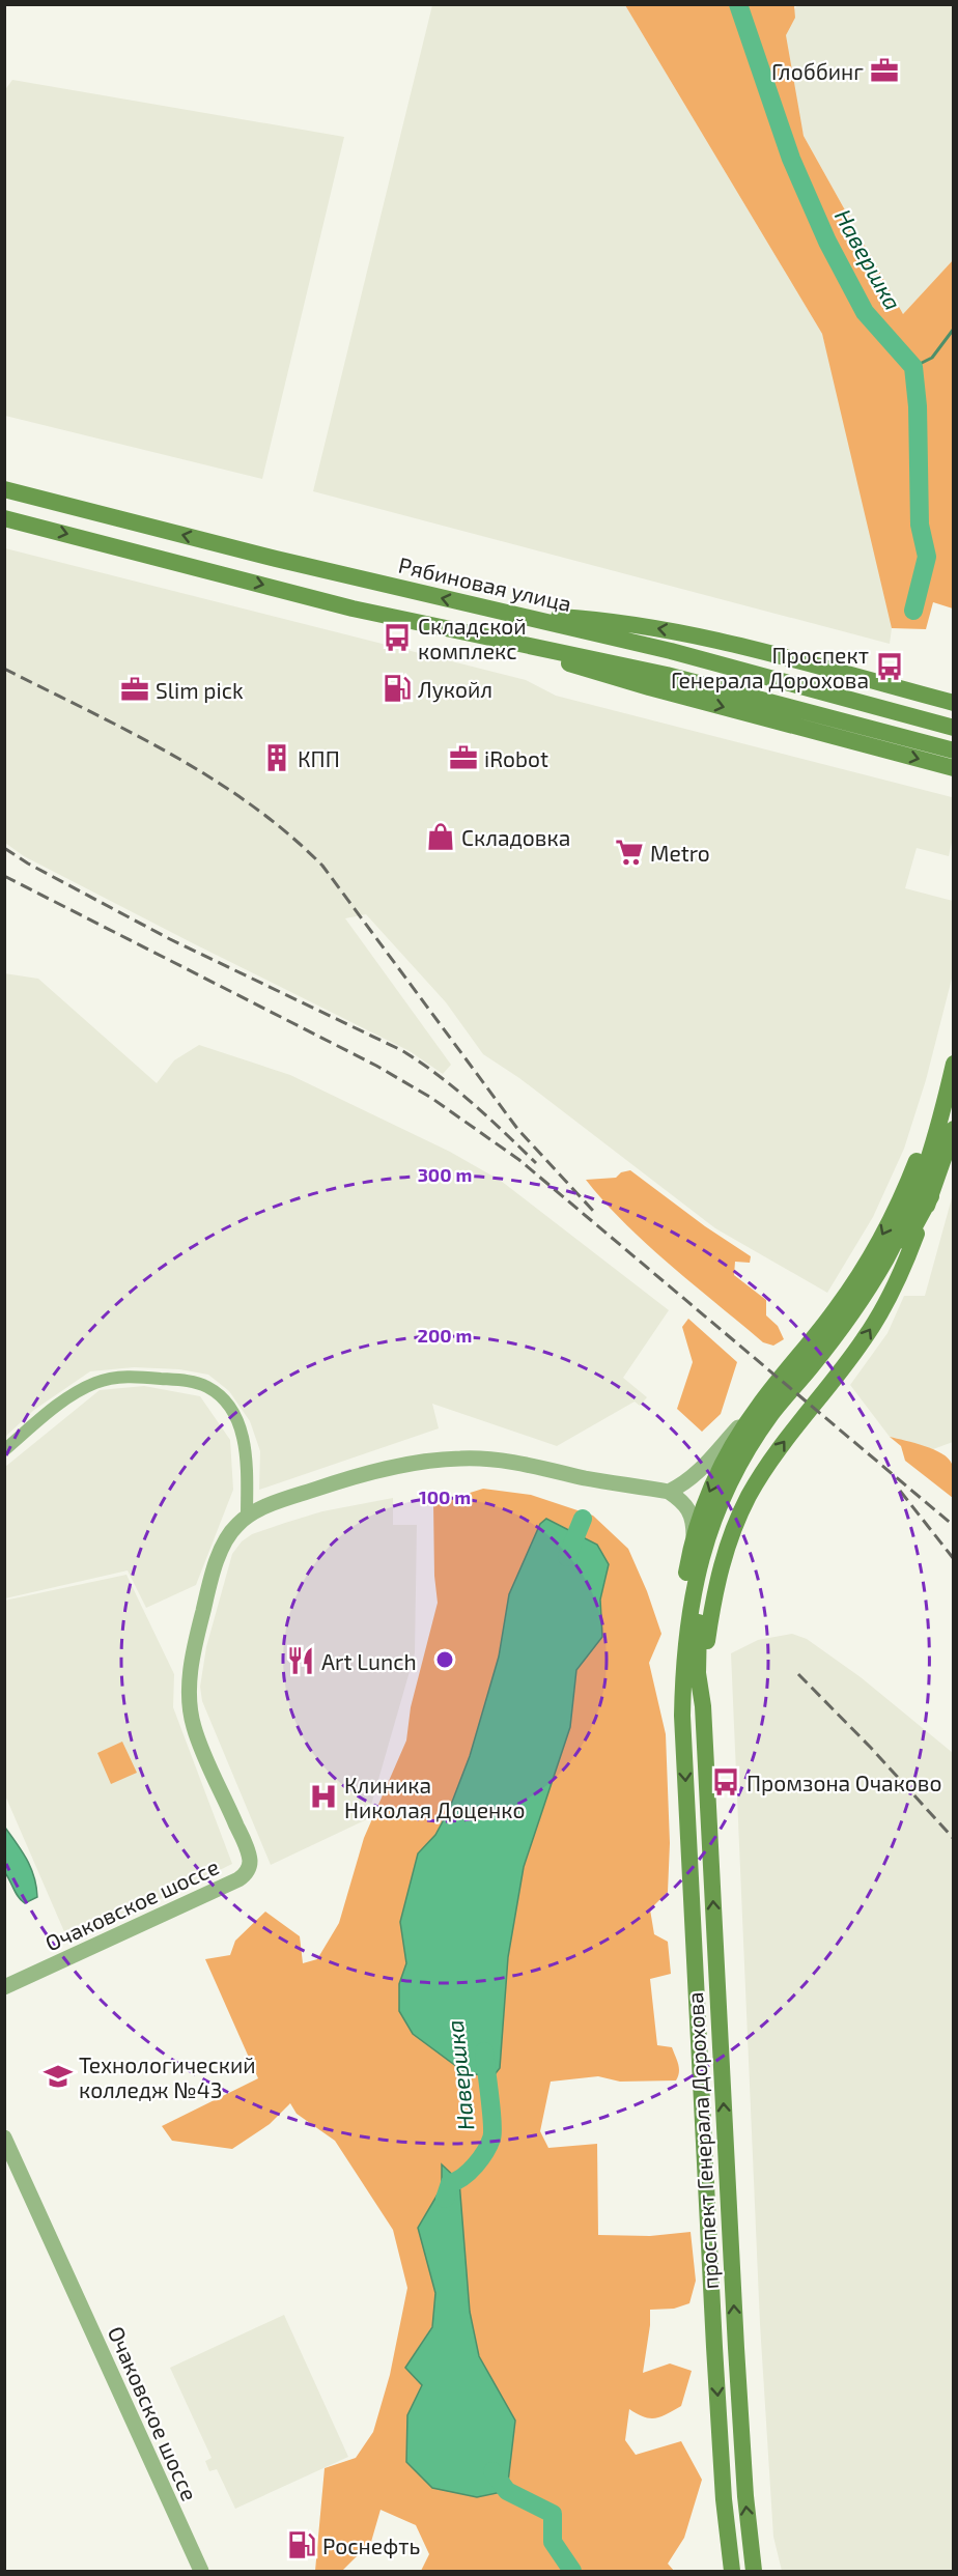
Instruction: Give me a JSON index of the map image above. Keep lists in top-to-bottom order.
{
  "streets": {
    "main road": ["Рябиновая улица", "проспект Генерала Дорохова"],
    "street": ["Очаковское шоссе"]
  },
  "water": ["Навершка"],
  "places": {
    "office": ["Глоббинг", "Slim pick", "iRobot"],
    "bus stop": ["Складской комплекс", "Проспект Генерала Дорохова", "Промзона Очаково"],
    "fuel station": ["Лукойл", "Роснефть"],
    "building": ["КПП"],
    "shop": ["Складовка"],
    "supermarket": ["Metro"],
    "restaurant": ["Art Lunch"],
    "hospital": ["Клиника Николая Доценко"],
    "school or university": ["Технологический колледж №43"]
  },
  "rings": ["300 m", "200 m", "100 m"]
}
